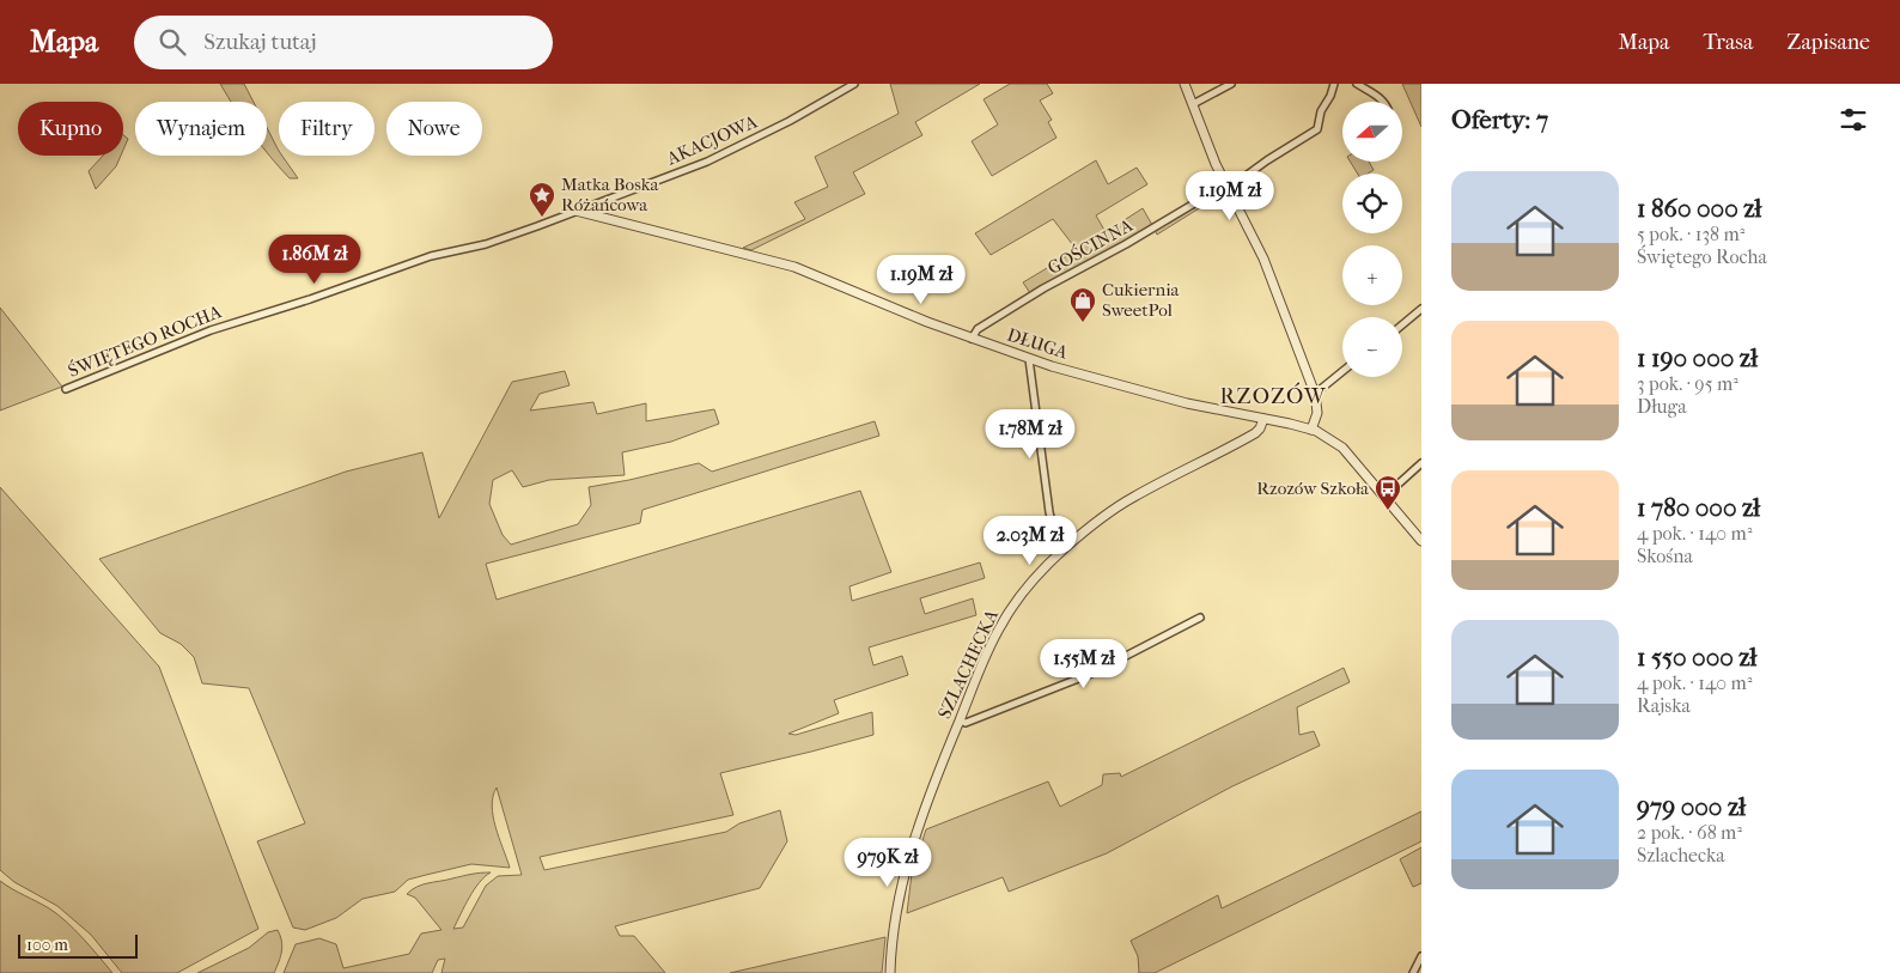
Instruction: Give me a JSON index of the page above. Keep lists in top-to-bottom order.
{
  "streets": {
    "street": [
      "AKACJOWA",
      "GOŚCINNA",
      "ŚWIĘTEGO ROCHA",
      "DŁUGA",
      "SZLACHECKA"
    ]
  },
  "crossings": [
    ["AKACJOWA", "ŚWIĘTEGO ROCHA"],
    ["AKACJOWA", "DŁUGA"],
    ["GOŚCINNA", "DŁUGA"],
    ["ŚWIĘTEGO ROCHA", "DŁUGA"],
    ["DŁUGA", "SZLACHECKA"]
  ],
  "districts": ["RZOZÓW"],
  "places": {
    "place": ["Matka Boska Różańcowa"],
    "shop": ["Cukiernia SweetPol"],
    "bus stop": ["Rzozów Szkoła"]
  },
  "scale_bar": "100 m",
  "north": "left",
  "page": {
    "header": "Mapa",
    "search": "Szukaj tutaj",
    "nav": ["Mapa", "Trasa", "Zapisane"],
    "heading": "Oferty: 7",
    "map_buttons": ["+", "−"],
    "chip": [
      "Kupno",
      "Wynajem",
      "Filtry",
      "Nowe"
    ],
    "list": [
      {
        "name": "1 860 000 zł",
        "note": "5 pok. · 138 m² · Świętego Rocha"
      },
      {
        "name": "1 190 000 zł",
        "note": "3 pok. · 95 m² · Długa"
      },
      {
        "name": "1 780 000 zł",
        "note": "4 pok. · 140 m² · Skośna"
      },
      {
        "name": "1 550 000 zł",
        "note": "4 pok. · 140 m² · Rajska"
      },
      {
        "name": "979 000 zł",
        "note": "2 pok. · 68 m² · Szlachecka"
      }
    ],
    "price": [
      "1.19M zł",
      "1.86M zł",
      "1.19M zł",
      "1.78M zł",
      "2.03M zł",
      "1.55M zł",
      "979K zł"
    ],
    "scale": "100 m"
  }
}
